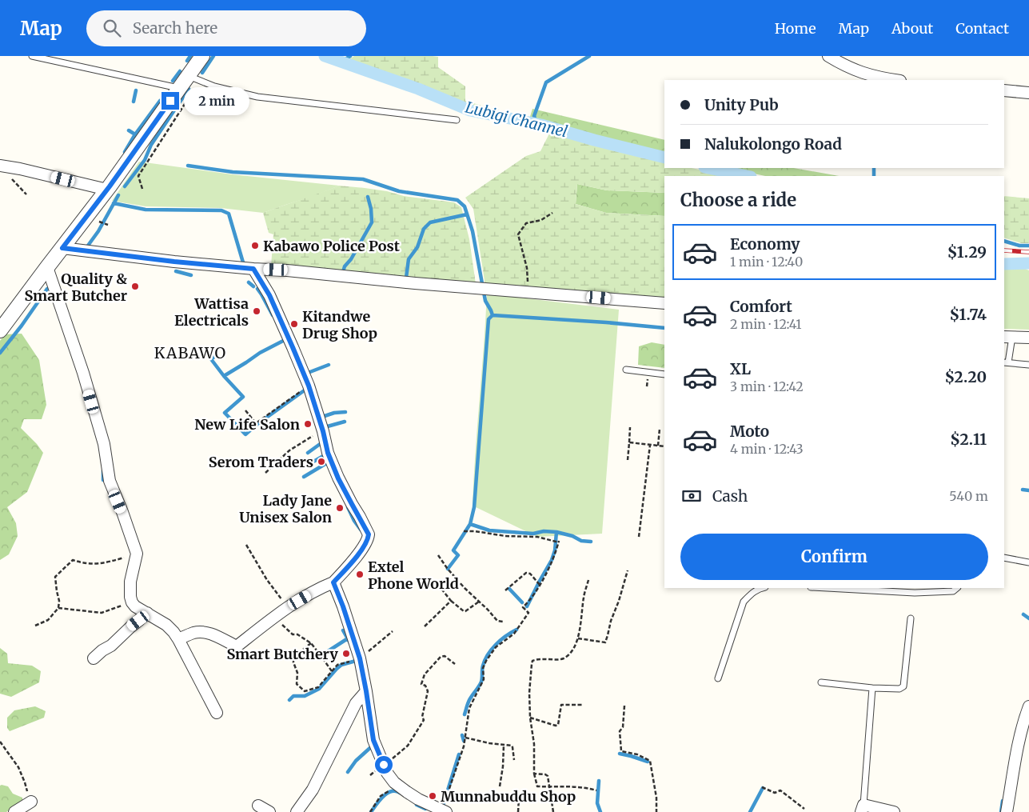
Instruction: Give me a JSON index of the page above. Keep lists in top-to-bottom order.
{
  "districts": ["KABAWO"],
  "water": ["Lubigi Channel"],
  "places": [
    "Kabawo Police Post",
    "Quality & Smart Butcher",
    "Wattisa Electricals",
    "Kitandwe Drug Shop",
    "New Life Salon",
    "Serom Traders",
    "Lady Jane Unisex Salon",
    "Extel Phone World",
    "Smart Butchery",
    "Munnabuddu Shop"
  ],
  "page": {
    "header": "Map",
    "search": "Search here",
    "nav": [
      "Home",
      "Map",
      "About",
      "Contact"
    ],
    "banner": ["Unity Pub", "Nalukolongo Road"],
    "bubble": "2 min",
    "heading": "Choose a ride",
    "list": [
      {
        "name": "Economy",
        "note": "1 min · 12:40",
        "value": "$1.29"
      },
      {
        "name": "Comfort",
        "note": "2 min · 12:41",
        "value": "$1.74"
      },
      {
        "name": "XL",
        "note": "3 min · 12:42",
        "value": "$2.20"
      },
      {
        "name": "Moto",
        "note": "4 min · 12:43",
        "value": "$2.11"
      }
    ],
    "pay": ["Cash", "540 m"],
    "buttons": "Confirm"
  }
}
